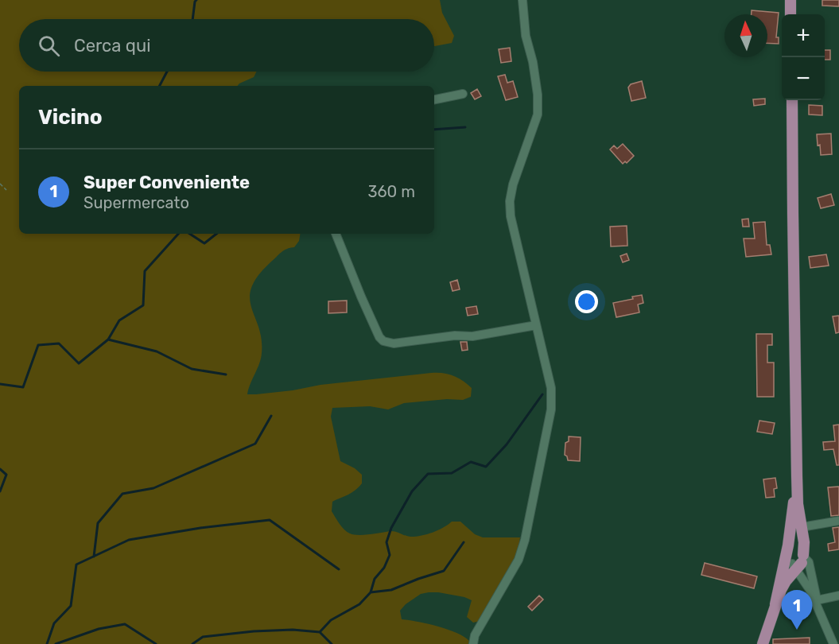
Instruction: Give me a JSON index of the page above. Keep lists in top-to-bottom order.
{
  "north": "top",
  "page": {
    "map_buttons": ["+", "−"],
    "search": "Cerca qui",
    "heading": "Vicino",
    "list": [
      {
        "mark": "1",
        "name": "Super Conveniente",
        "note": "Supermercato",
        "value": "360 m"
      }
    ],
    "pins": "1"
  }
}
